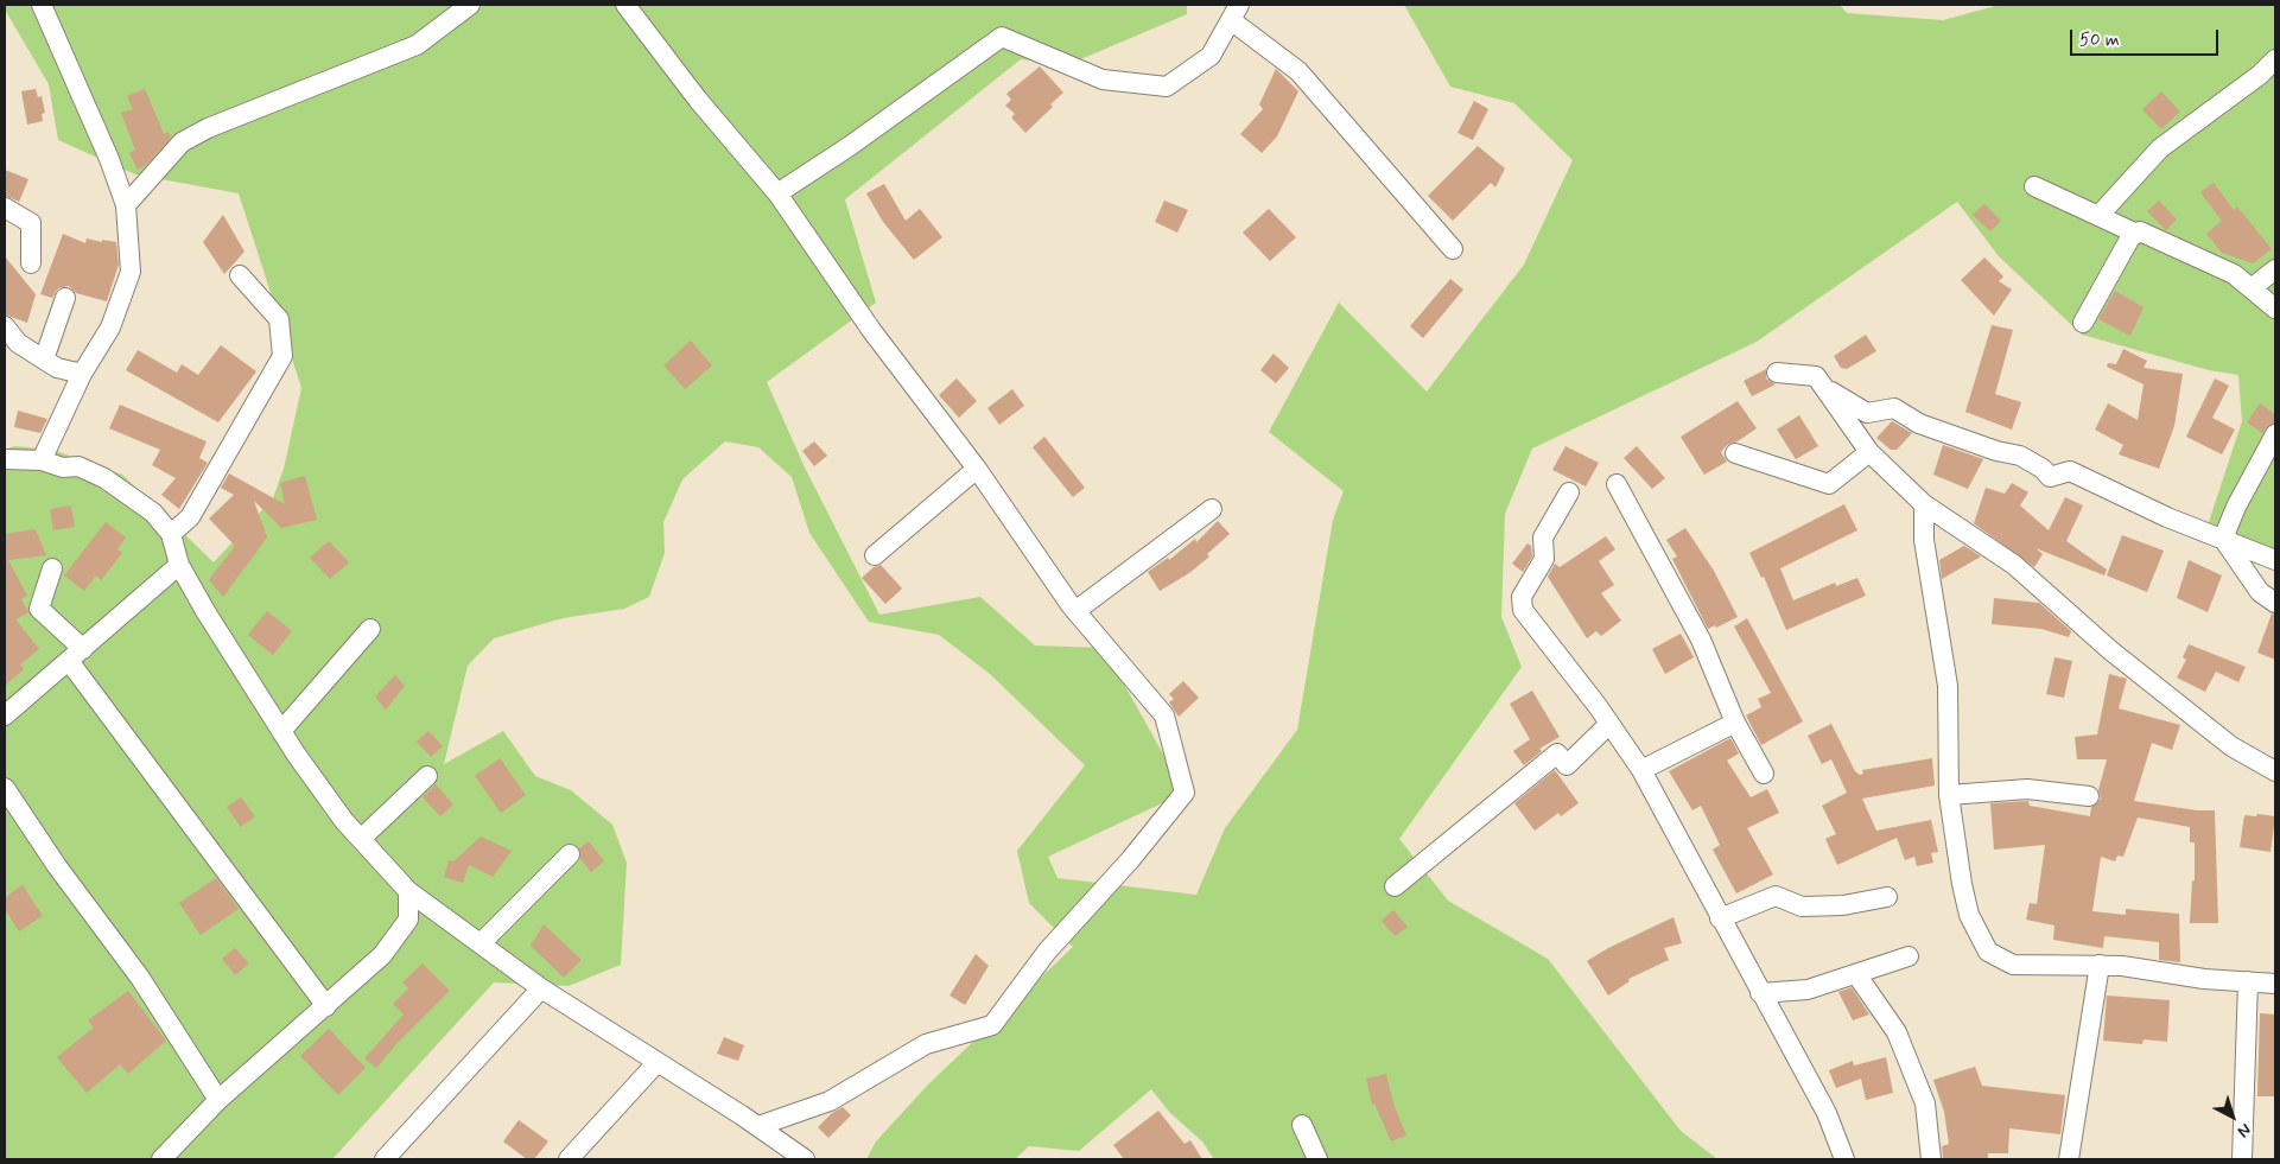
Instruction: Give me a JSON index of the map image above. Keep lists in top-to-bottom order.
{
  "scale_bar": "50 m",
  "north": "bottom right"
}
